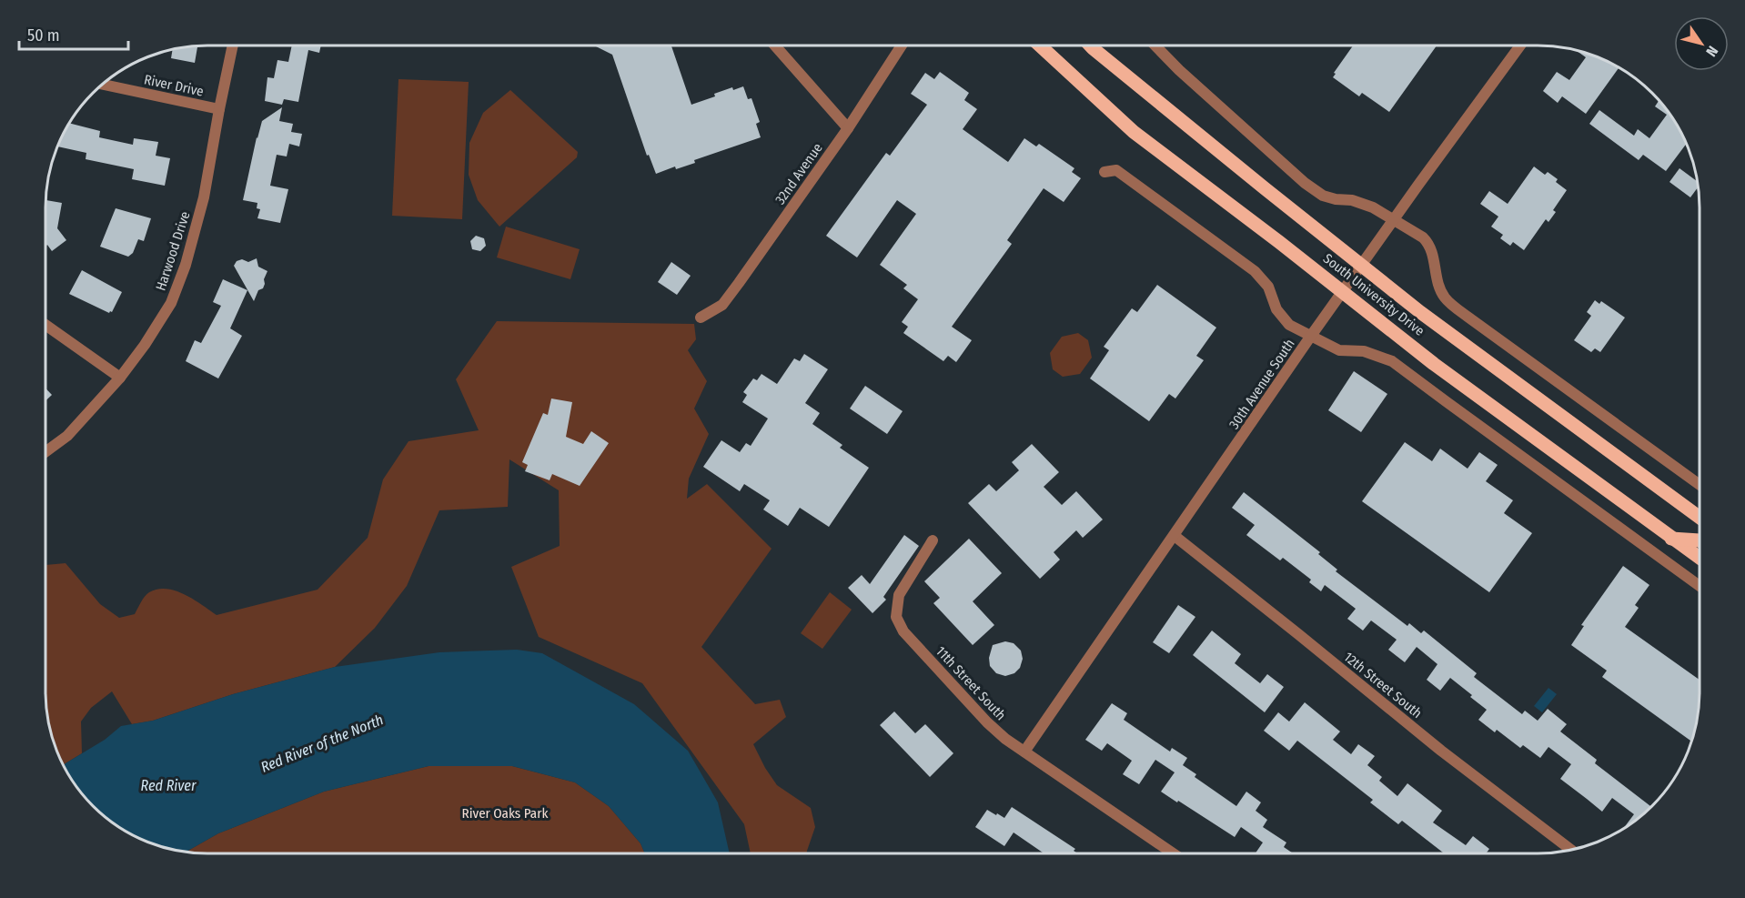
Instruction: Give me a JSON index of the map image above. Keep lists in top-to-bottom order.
{
  "streets": {
    "main road": ["South University Drive"],
    "street": [
      "River Drive",
      "32nd Avenue",
      "Harwood Drive",
      "30th Avenue South",
      "11th Street South",
      "12th Street South"
    ]
  },
  "crossings": [
    ["River Drive", "Harwood Drive"],
    ["South University Drive", "30th Avenue South"],
    ["30th Avenue South", "11th Street South"],
    ["30th Avenue South", "12th Street South"]
  ],
  "water": ["Red River of the North", "Red River"],
  "parks": ["River Oaks Park"],
  "scale_bar": "50 m",
  "north": "bottom right"
}
